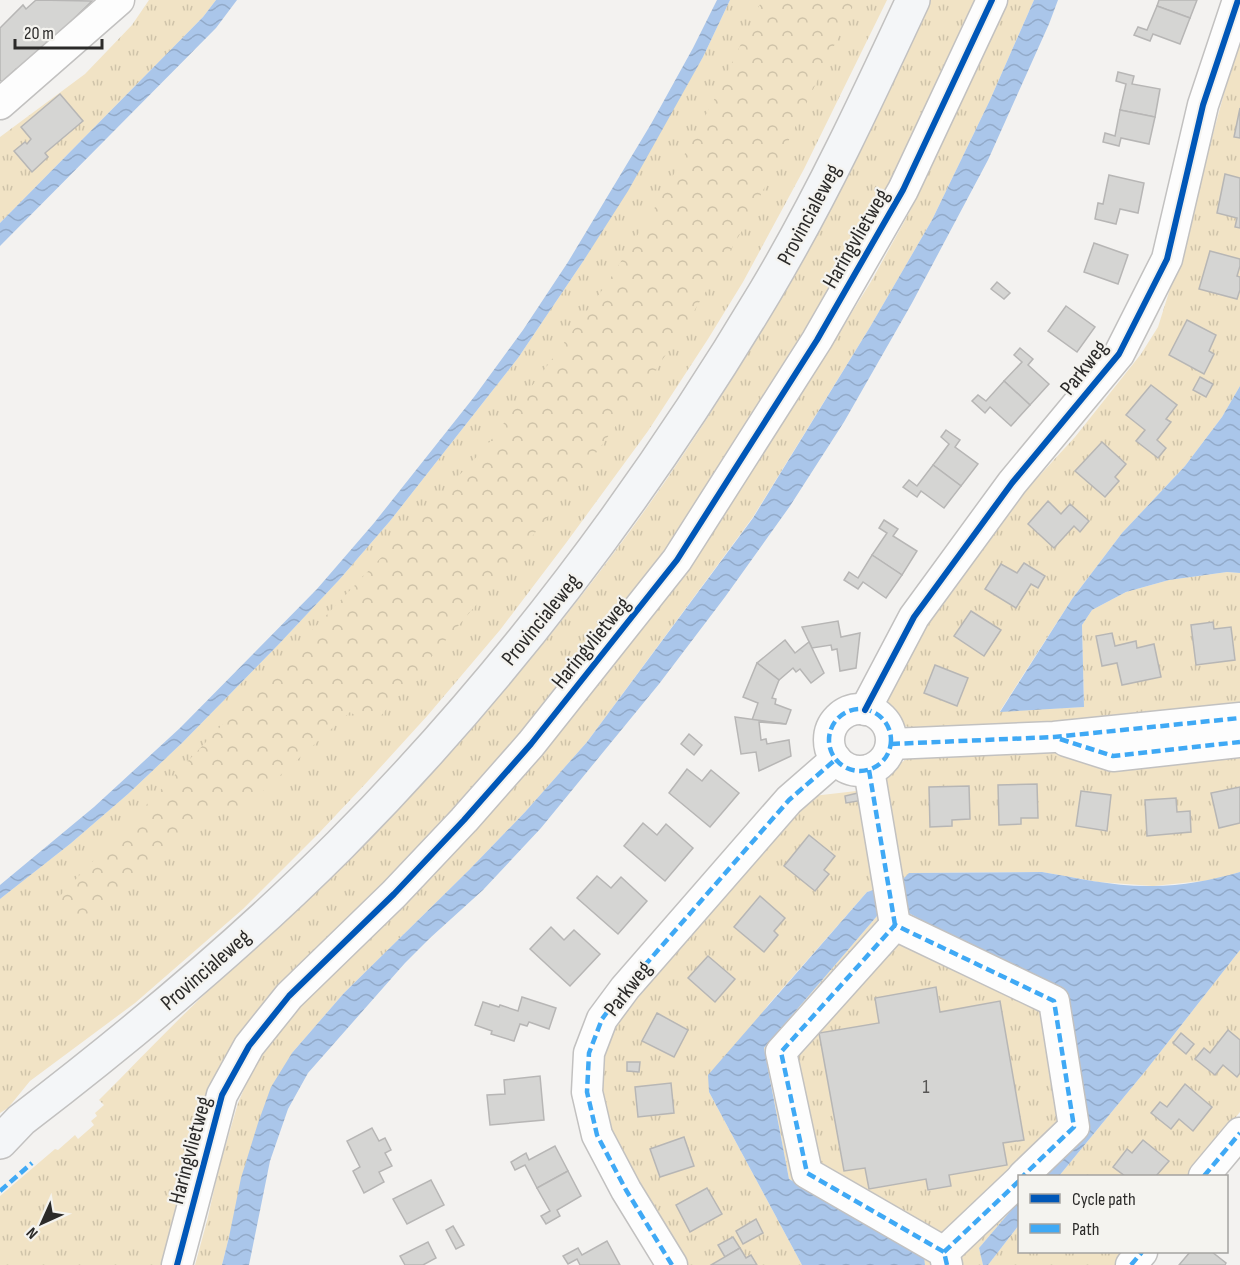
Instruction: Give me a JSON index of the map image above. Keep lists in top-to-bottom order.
{
  "streets": {
    "main road": ["Provincialeweg"],
    "street": ["Haringvlietweg", "Parkweg"]
  },
  "house_numbers": ["1"],
  "legend": ["Cycle path", "Path"],
  "scale_bar": "20 m",
  "north": "bottom left"
}
